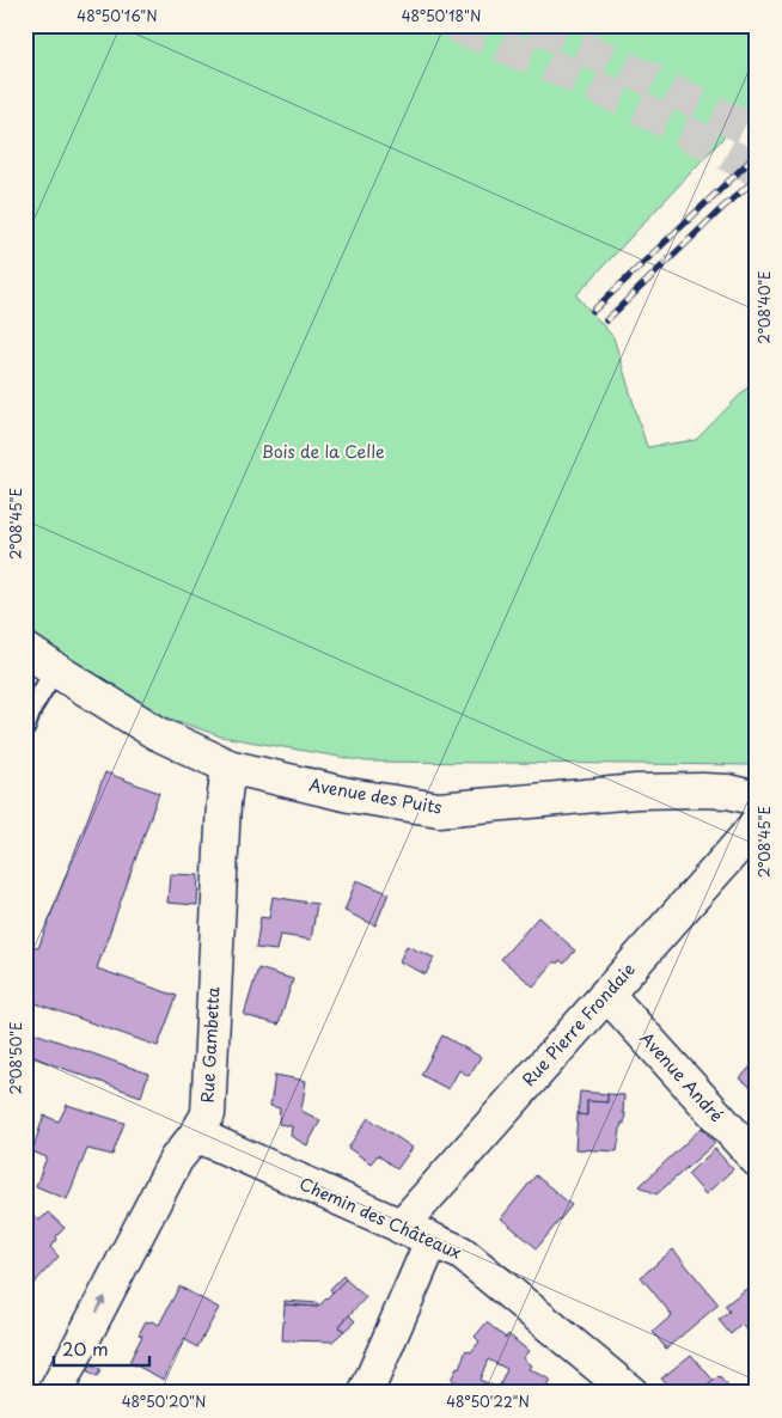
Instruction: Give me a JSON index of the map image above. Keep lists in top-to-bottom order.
{
  "streets": {
    "street": [
      "Avenue des Puits",
      "Rue Pierre Frondaie",
      "Rue Gambetta",
      "Avenue André",
      "Chemin des Châteaux"
    ]
  },
  "crossings": [
    ["Avenue des Puits", "Rue Gambetta"],
    ["Rue Pierre Frondaie", "Avenue André"],
    ["Rue Pierre Frondaie", "Chemin des Châteaux"],
    ["Rue Gambetta", "Chemin des Châteaux"]
  ],
  "parks": ["Bois de la Celle"],
  "scale_bar": "20 m",
  "coordinates": [
    "48°50'16\"N",
    "48°50'18\"N",
    "2°08'40\"E",
    "2°08'45\"E",
    "2°08'50\"E",
    "48°50'20\"N",
    "48°50'22\"N"
  ]
}
